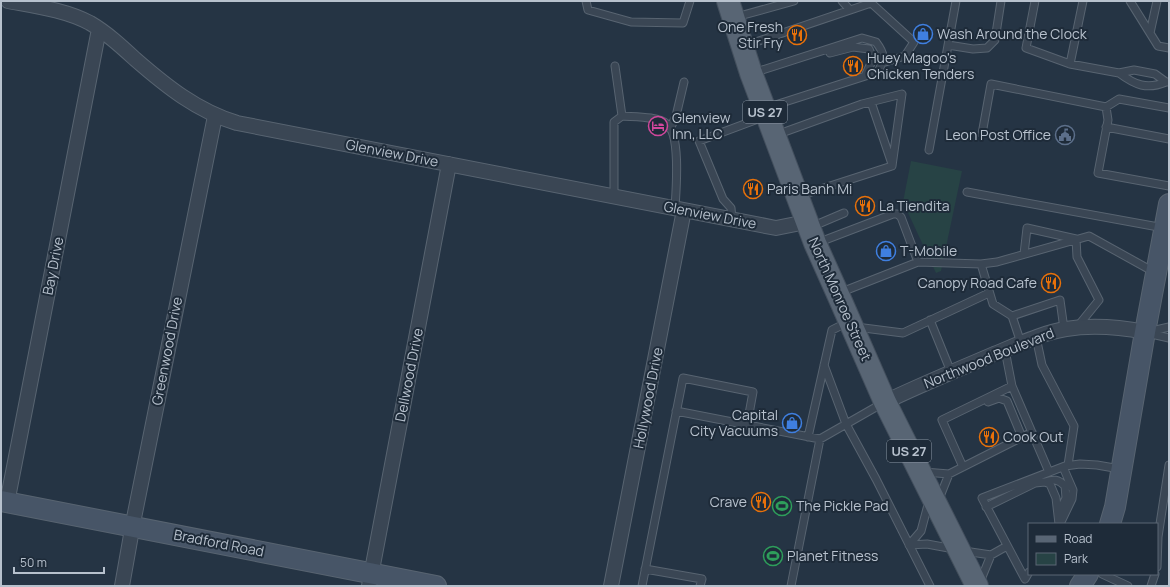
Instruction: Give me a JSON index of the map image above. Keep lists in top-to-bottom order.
{
  "streets": {
    "main road": ["US 27", "North Monroe Street"],
    "street": [
      "Glenview Drive",
      "Bay Drive",
      "Greenwood Drive",
      "Northwood Boulevard",
      "Dellwood Drive",
      "Hollywood Drive",
      "Bradford Road"
    ]
  },
  "crossings": [
    ["Glenview Drive", "Bay Drive"],
    ["Glenview Drive", "North Monroe Street"],
    ["Glenview Drive", "Greenwood Drive"],
    ["Glenview Drive", "Dellwood Drive"],
    ["Glenview Drive", "Hollywood Drive"],
    ["Bay Drive", "Bradford Road"],
    ["North Monroe Street", "Northwood Boulevard"],
    ["Greenwood Drive", "Bradford Road"],
    ["Dellwood Drive", "Bradford Road"]
  ],
  "places": {
    "shop": ["Wash Around the Clock", "T-Mobile", "Capital City Vacuums"],
    "restaurant": [
      "One Fresh Stir Fry",
      "Huey Magoo's Chicken Tenders",
      "Paris Banh Mi",
      "La Tiendita",
      "Canopy Road Cafe",
      "Cook Out",
      "Crave"
    ],
    "hotel": ["Glenview Inn, LLC"],
    "public building": ["Leon Post Office"],
    "sports": ["The Pickle Pad", "Planet Fitness"]
  },
  "legend": ["Road", "Park"],
  "scale_bar": "50 m"
}
